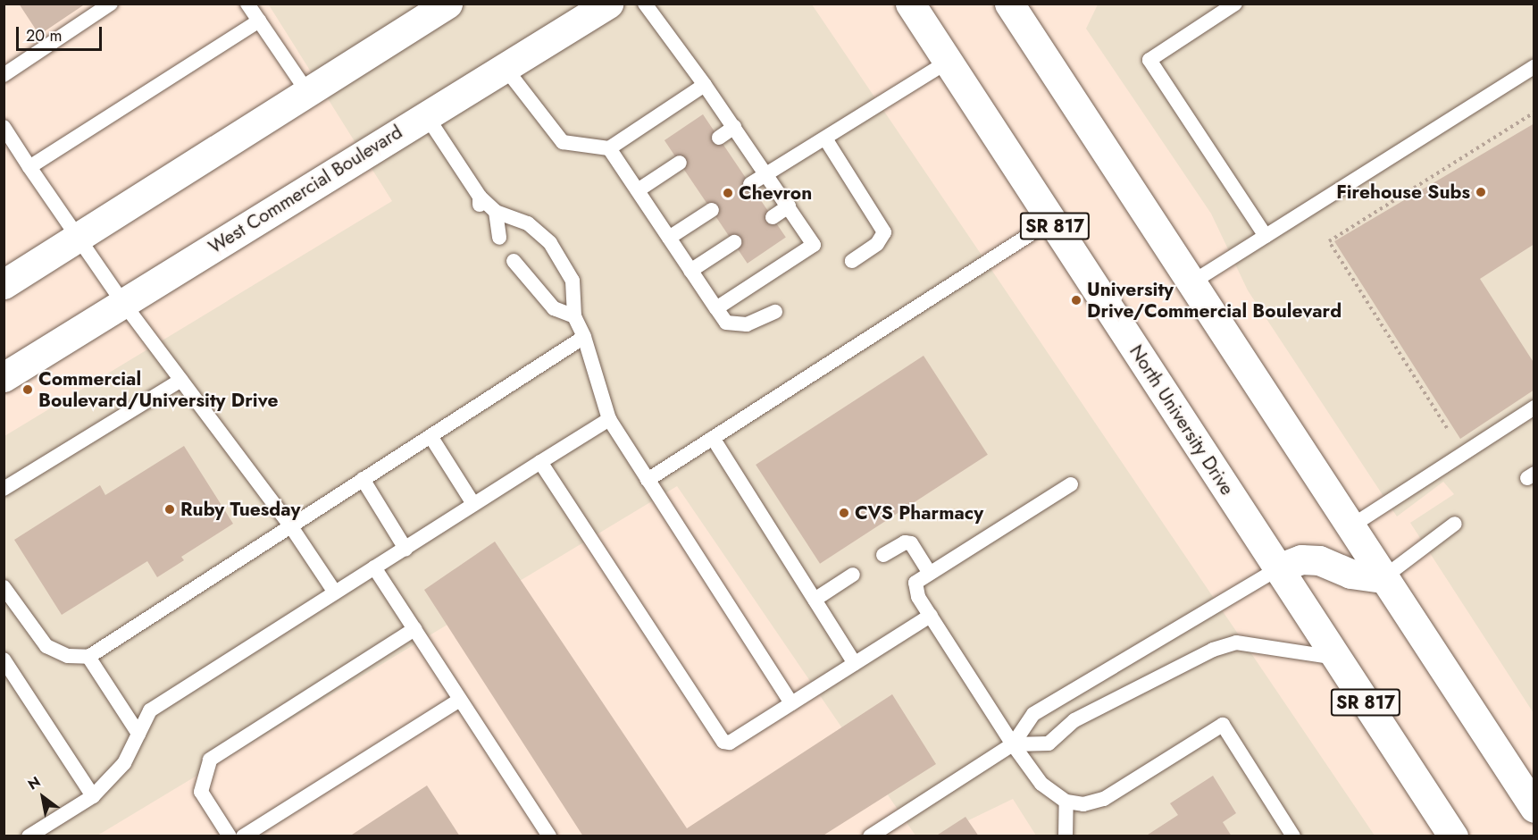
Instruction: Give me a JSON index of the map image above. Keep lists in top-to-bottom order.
{
  "streets": {
    "main road": ["West Commercial Boulevard", "SR 817", "North University Drive"]
  },
  "places": [
    "Firehouse Subs",
    "Chevron",
    "University Drive/Commercial Boulevard",
    "Commercial Boulevard/University Drive",
    "Ruby Tuesday",
    "CVS Pharmacy"
  ],
  "scale_bar": "20 m",
  "north": "top left"
}
